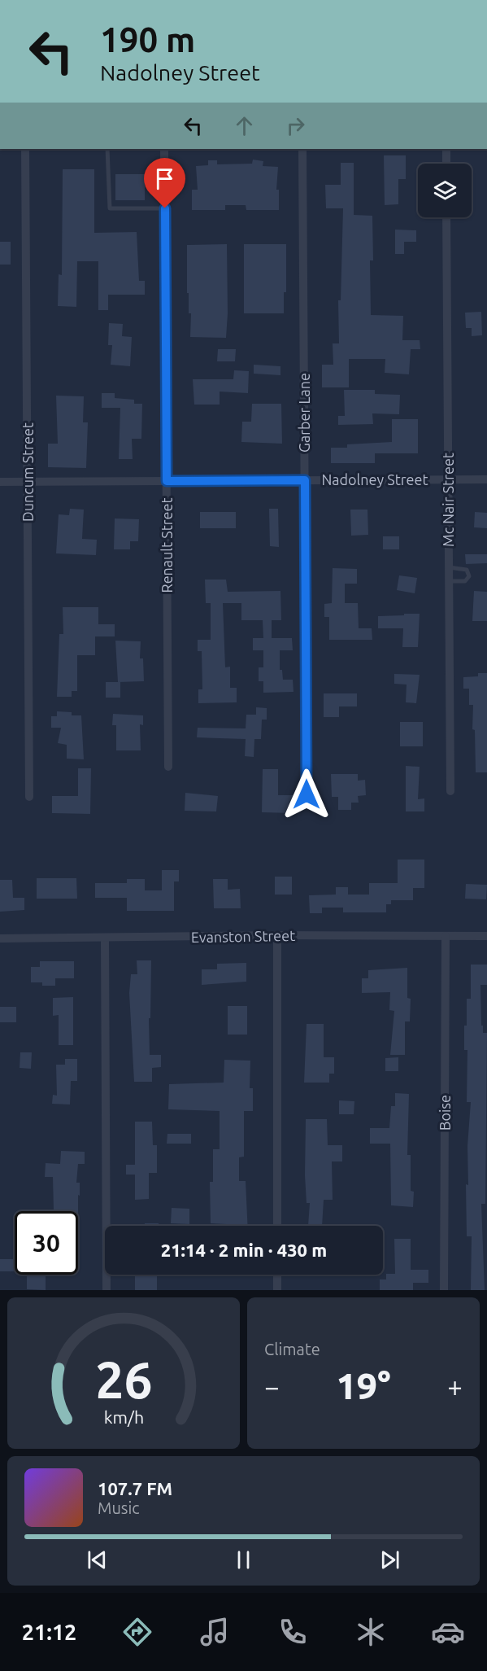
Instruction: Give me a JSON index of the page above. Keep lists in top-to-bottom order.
{
  "streets": {
    "street": [
      "Garber Lane",
      "Duncum Street",
      "Nadolney Street",
      "Mc Nair Street",
      "Renault Street",
      "Evanston Street",
      "Boise"
    ]
  },
  "crossings": [
    ["Garber Lane", "Nadolney Street"],
    ["Duncum Street", "Nadolney Street"],
    ["Nadolney Street", "Mc Nair Street"],
    ["Nadolney Street", "Renault Street"],
    ["Evanston Street", "Boise"]
  ],
  "page": {
    "turn": ["190 m", "Nadolney Street"],
    "limit": "30",
    "trip": "21:14 · 2 min · 430 m",
    "tile": "Climate",
    "heat": ["−", "19°", "+"],
    "song": ["107.7 FM", "Music"],
    "tabs": "21:12",
    "gauge": ["26", "km/h"]
  }
}
